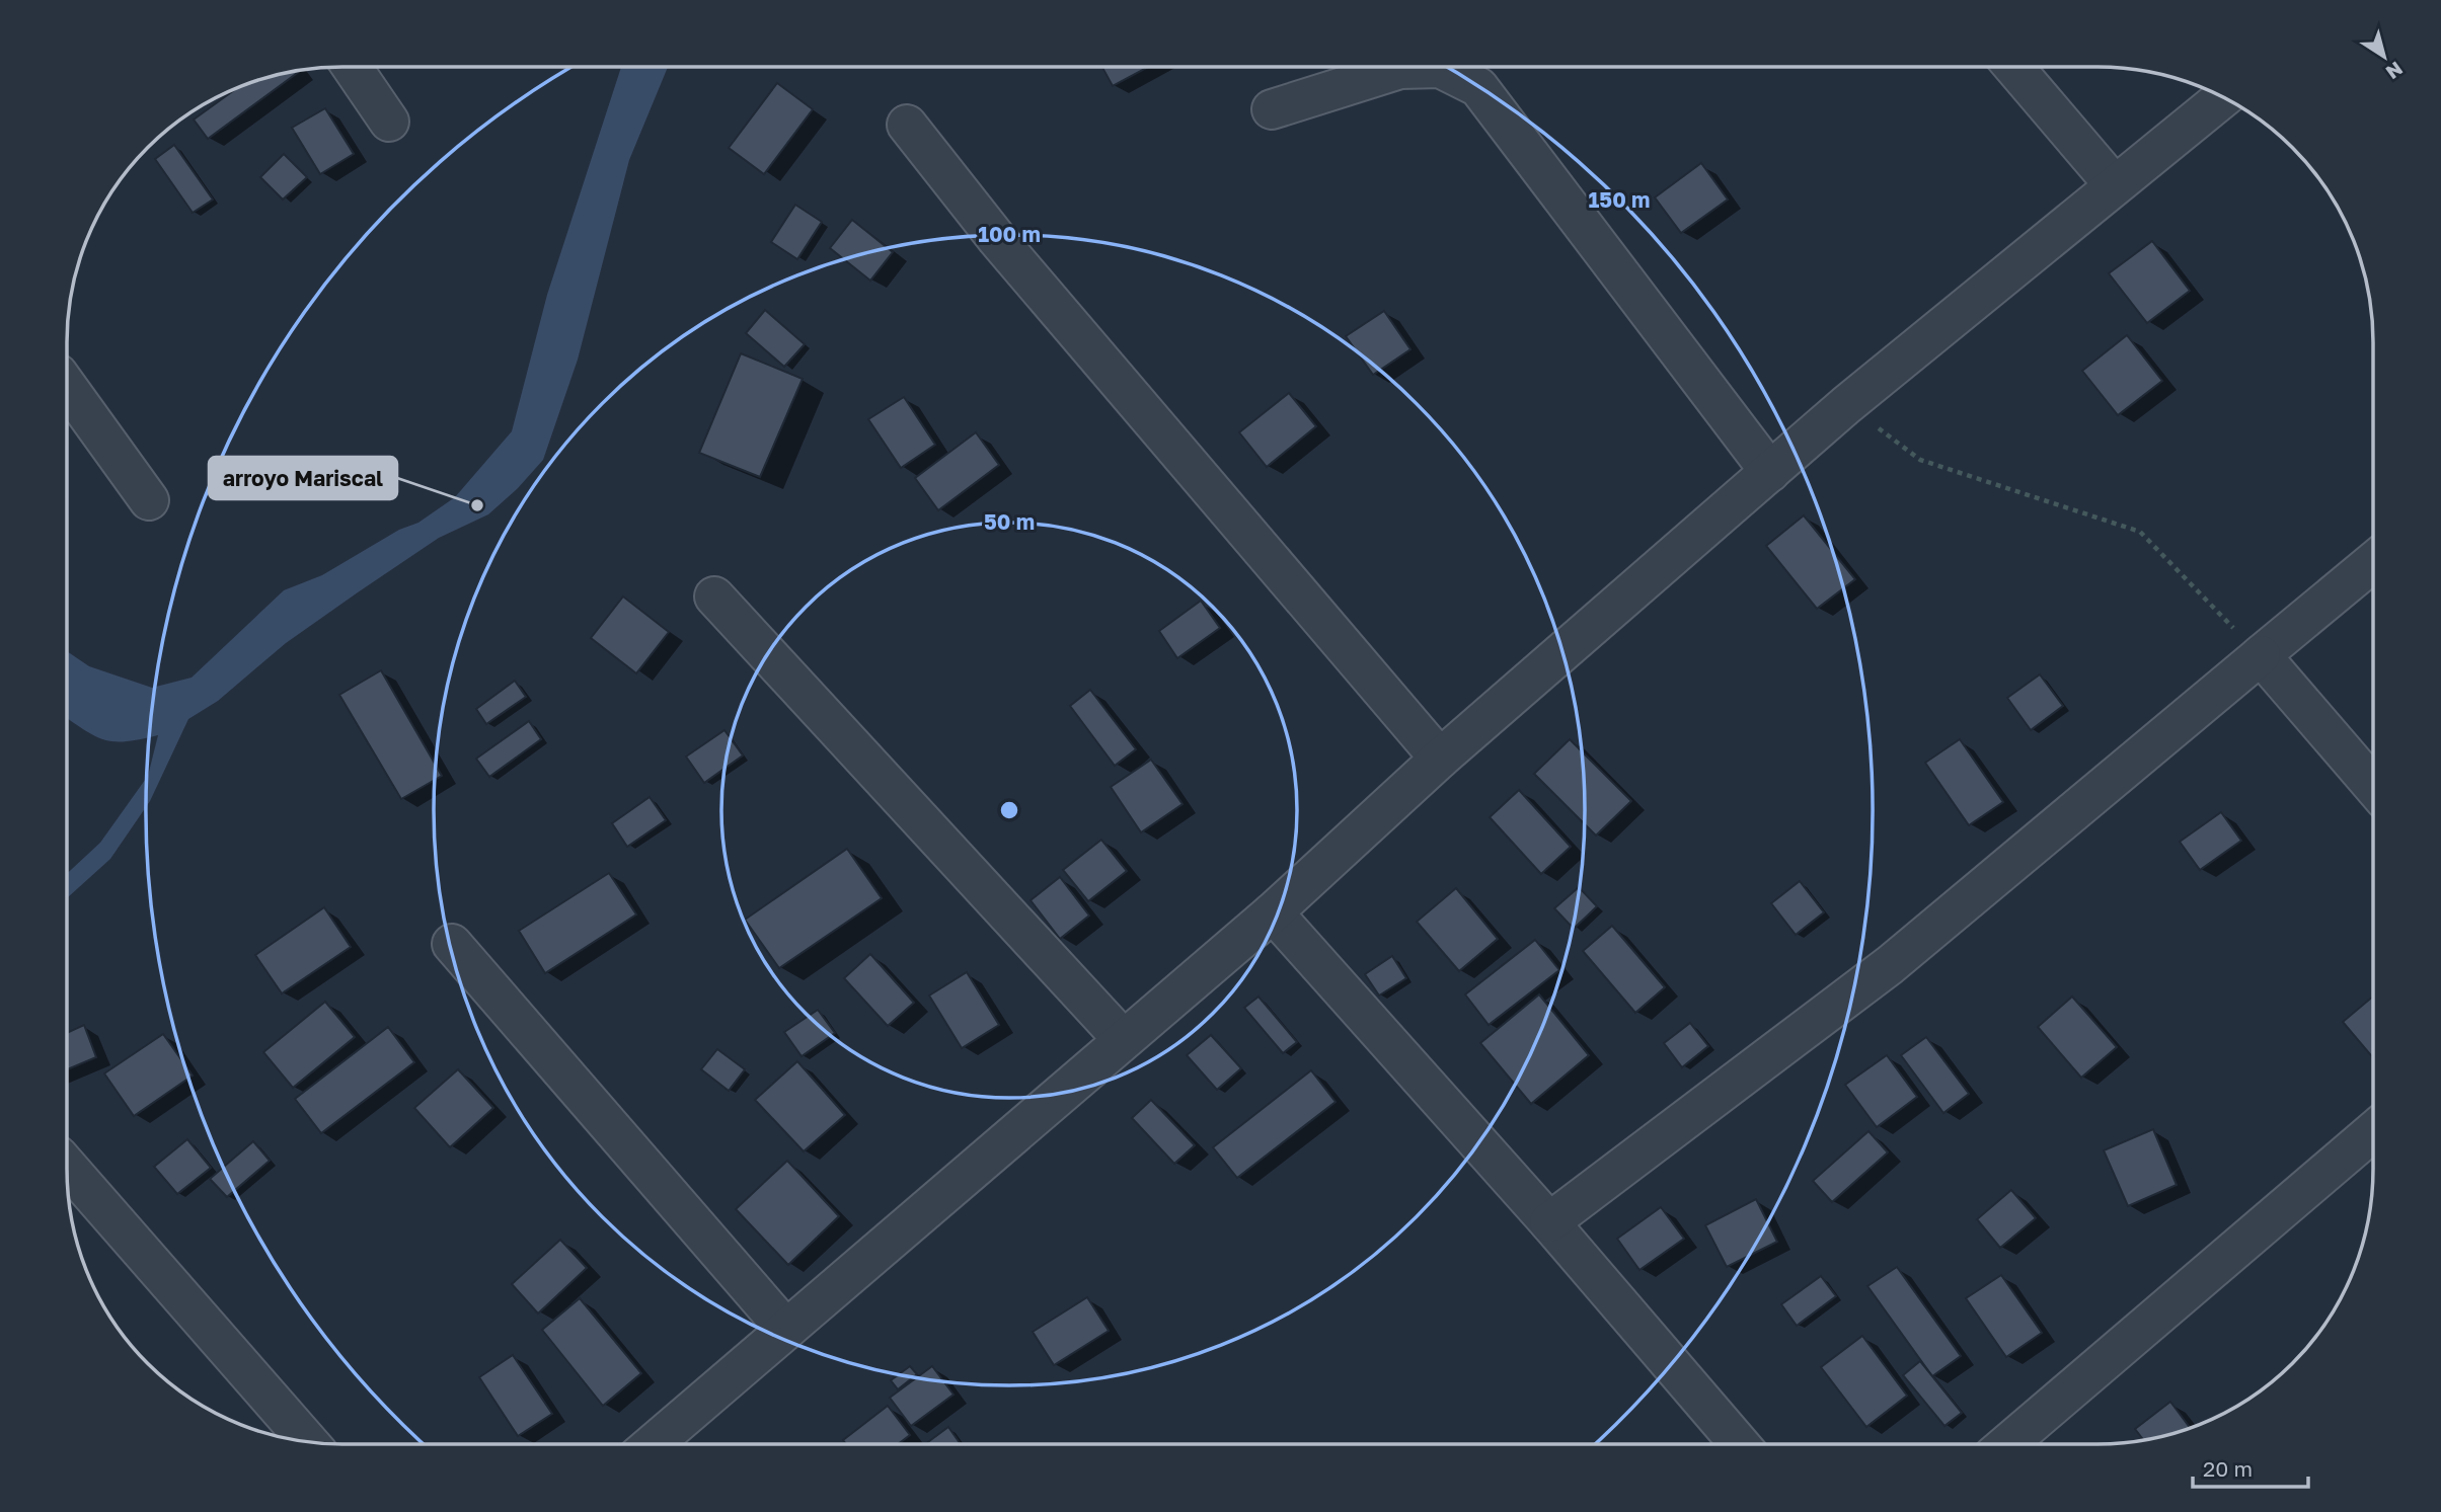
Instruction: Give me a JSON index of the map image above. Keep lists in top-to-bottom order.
{
  "places": ["arroyo Mariscal"],
  "scale_bar": "20 m",
  "north": "bottom right",
  "rings": ["150 m", "100 m", "50 m"]
}
